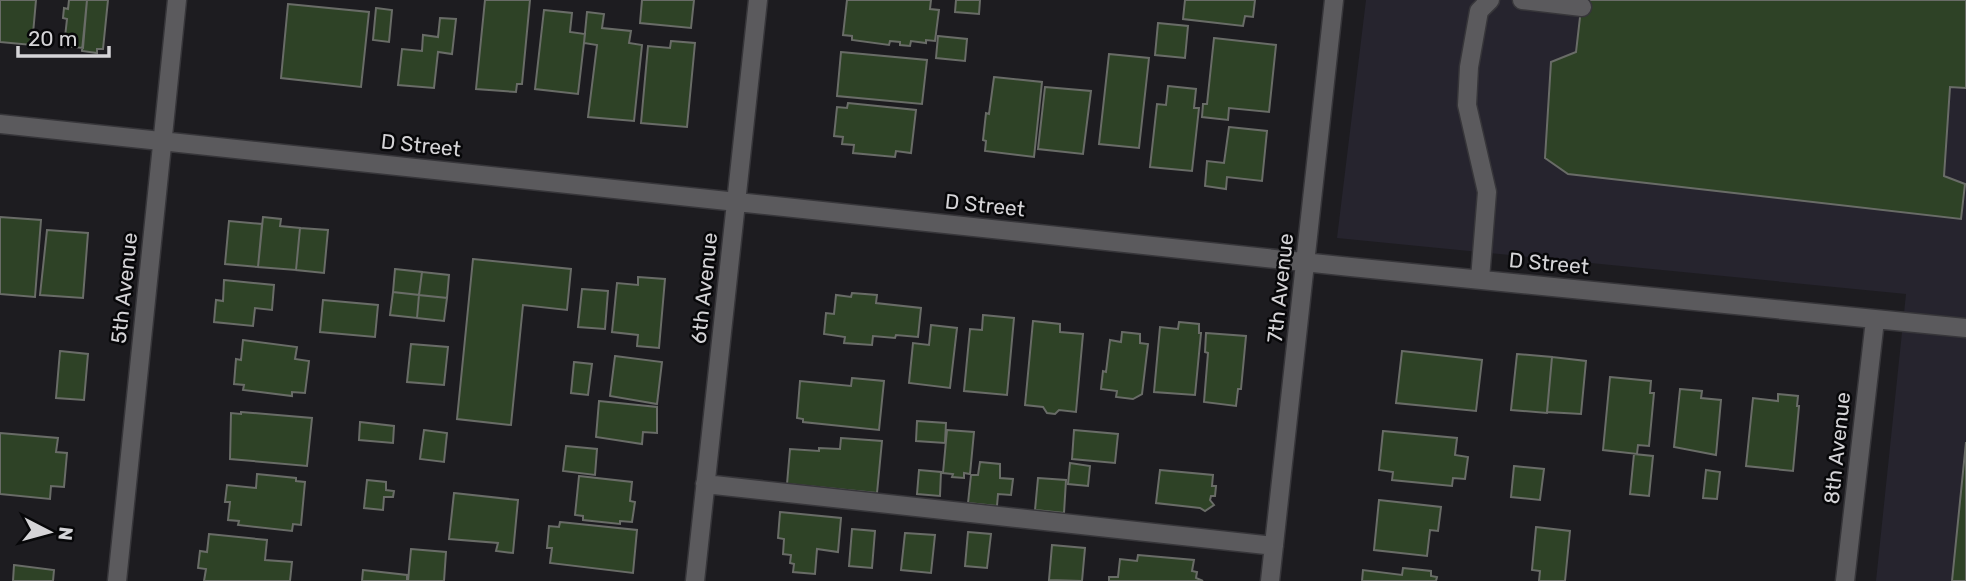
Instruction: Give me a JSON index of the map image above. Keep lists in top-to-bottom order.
{
  "streets": {
    "street": [
      "D Street",
      "5th Avenue",
      "6th Avenue",
      "7th Avenue",
      "8th Avenue"
    ]
  },
  "crossings": [
    ["D Street", "5th Avenue"],
    ["D Street", "6th Avenue"],
    ["D Street", "7th Avenue"],
    ["D Street", "8th Avenue"]
  ],
  "scale_bar": "20 m",
  "north": "right"
}
